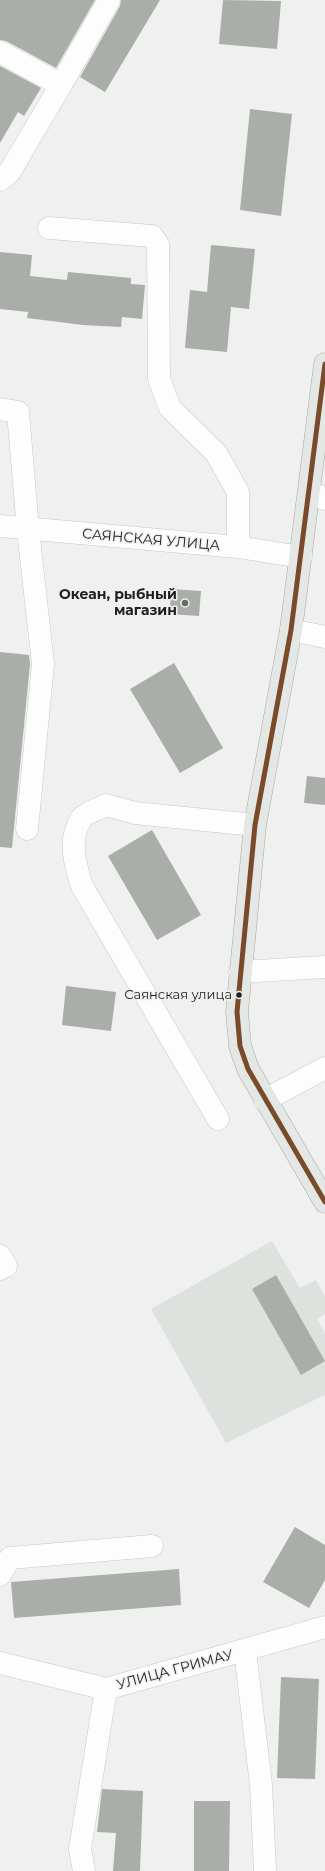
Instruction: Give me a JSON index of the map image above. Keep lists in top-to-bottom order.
{
  "streets": {
    "street": ["САЯНСКАЯ УЛИЦА", "УЛИЦА ГРИМАУ"]
  },
  "places": ["Океан, рыбный магазин", "Саянская улица"]
}
